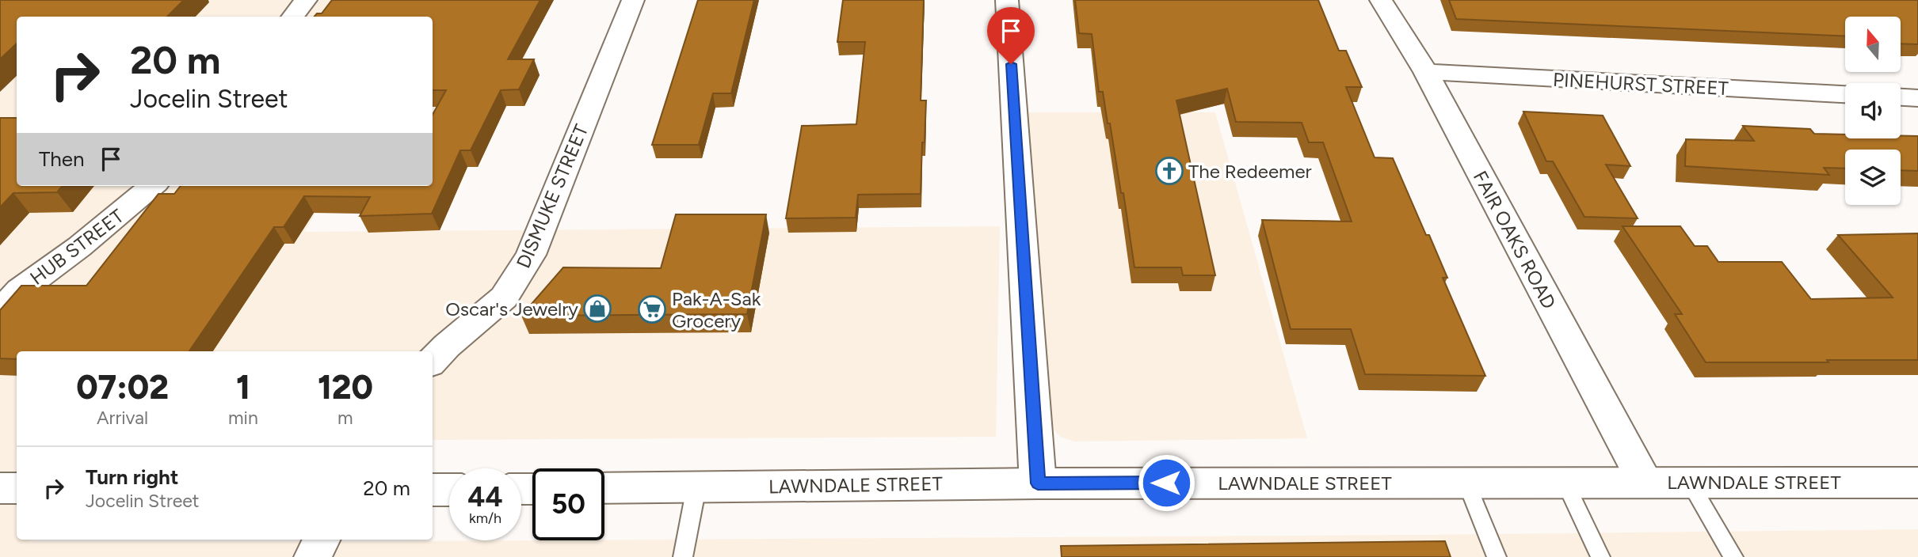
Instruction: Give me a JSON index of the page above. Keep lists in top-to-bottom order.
{
  "streets": {
    "street": [
      "PINEHURST STREET",
      "DISMUKE STREET",
      "FAIR OAKS ROAD",
      "HUB STREET",
      "LAWNDALE STREET"
    ]
  },
  "crossings": [
    ["PINEHURST STREET", "FAIR OAKS ROAD"],
    ["FAIR OAKS ROAD", "LAWNDALE STREET"]
  ],
  "places": {
    "church": ["The Redeemer"],
    "shop": ["Oscar's Jewelry"],
    "supermarket": ["Pak-A-Sak Grocery"]
  },
  "north": "top",
  "page": {
    "turn": ["20 m", "Jocelin Street"],
    "then": "Then",
    "eta": [
      "07:02",
      "Arrival",
      "1",
      "min",
      "120",
      "m"
    ],
    "list": [
      {
        "name": "Turn right",
        "note": "Jocelin Street",
        "value": "20 m"
      }
    ],
    "speed": "44 km/h",
    "limit": "50"
  }
}
